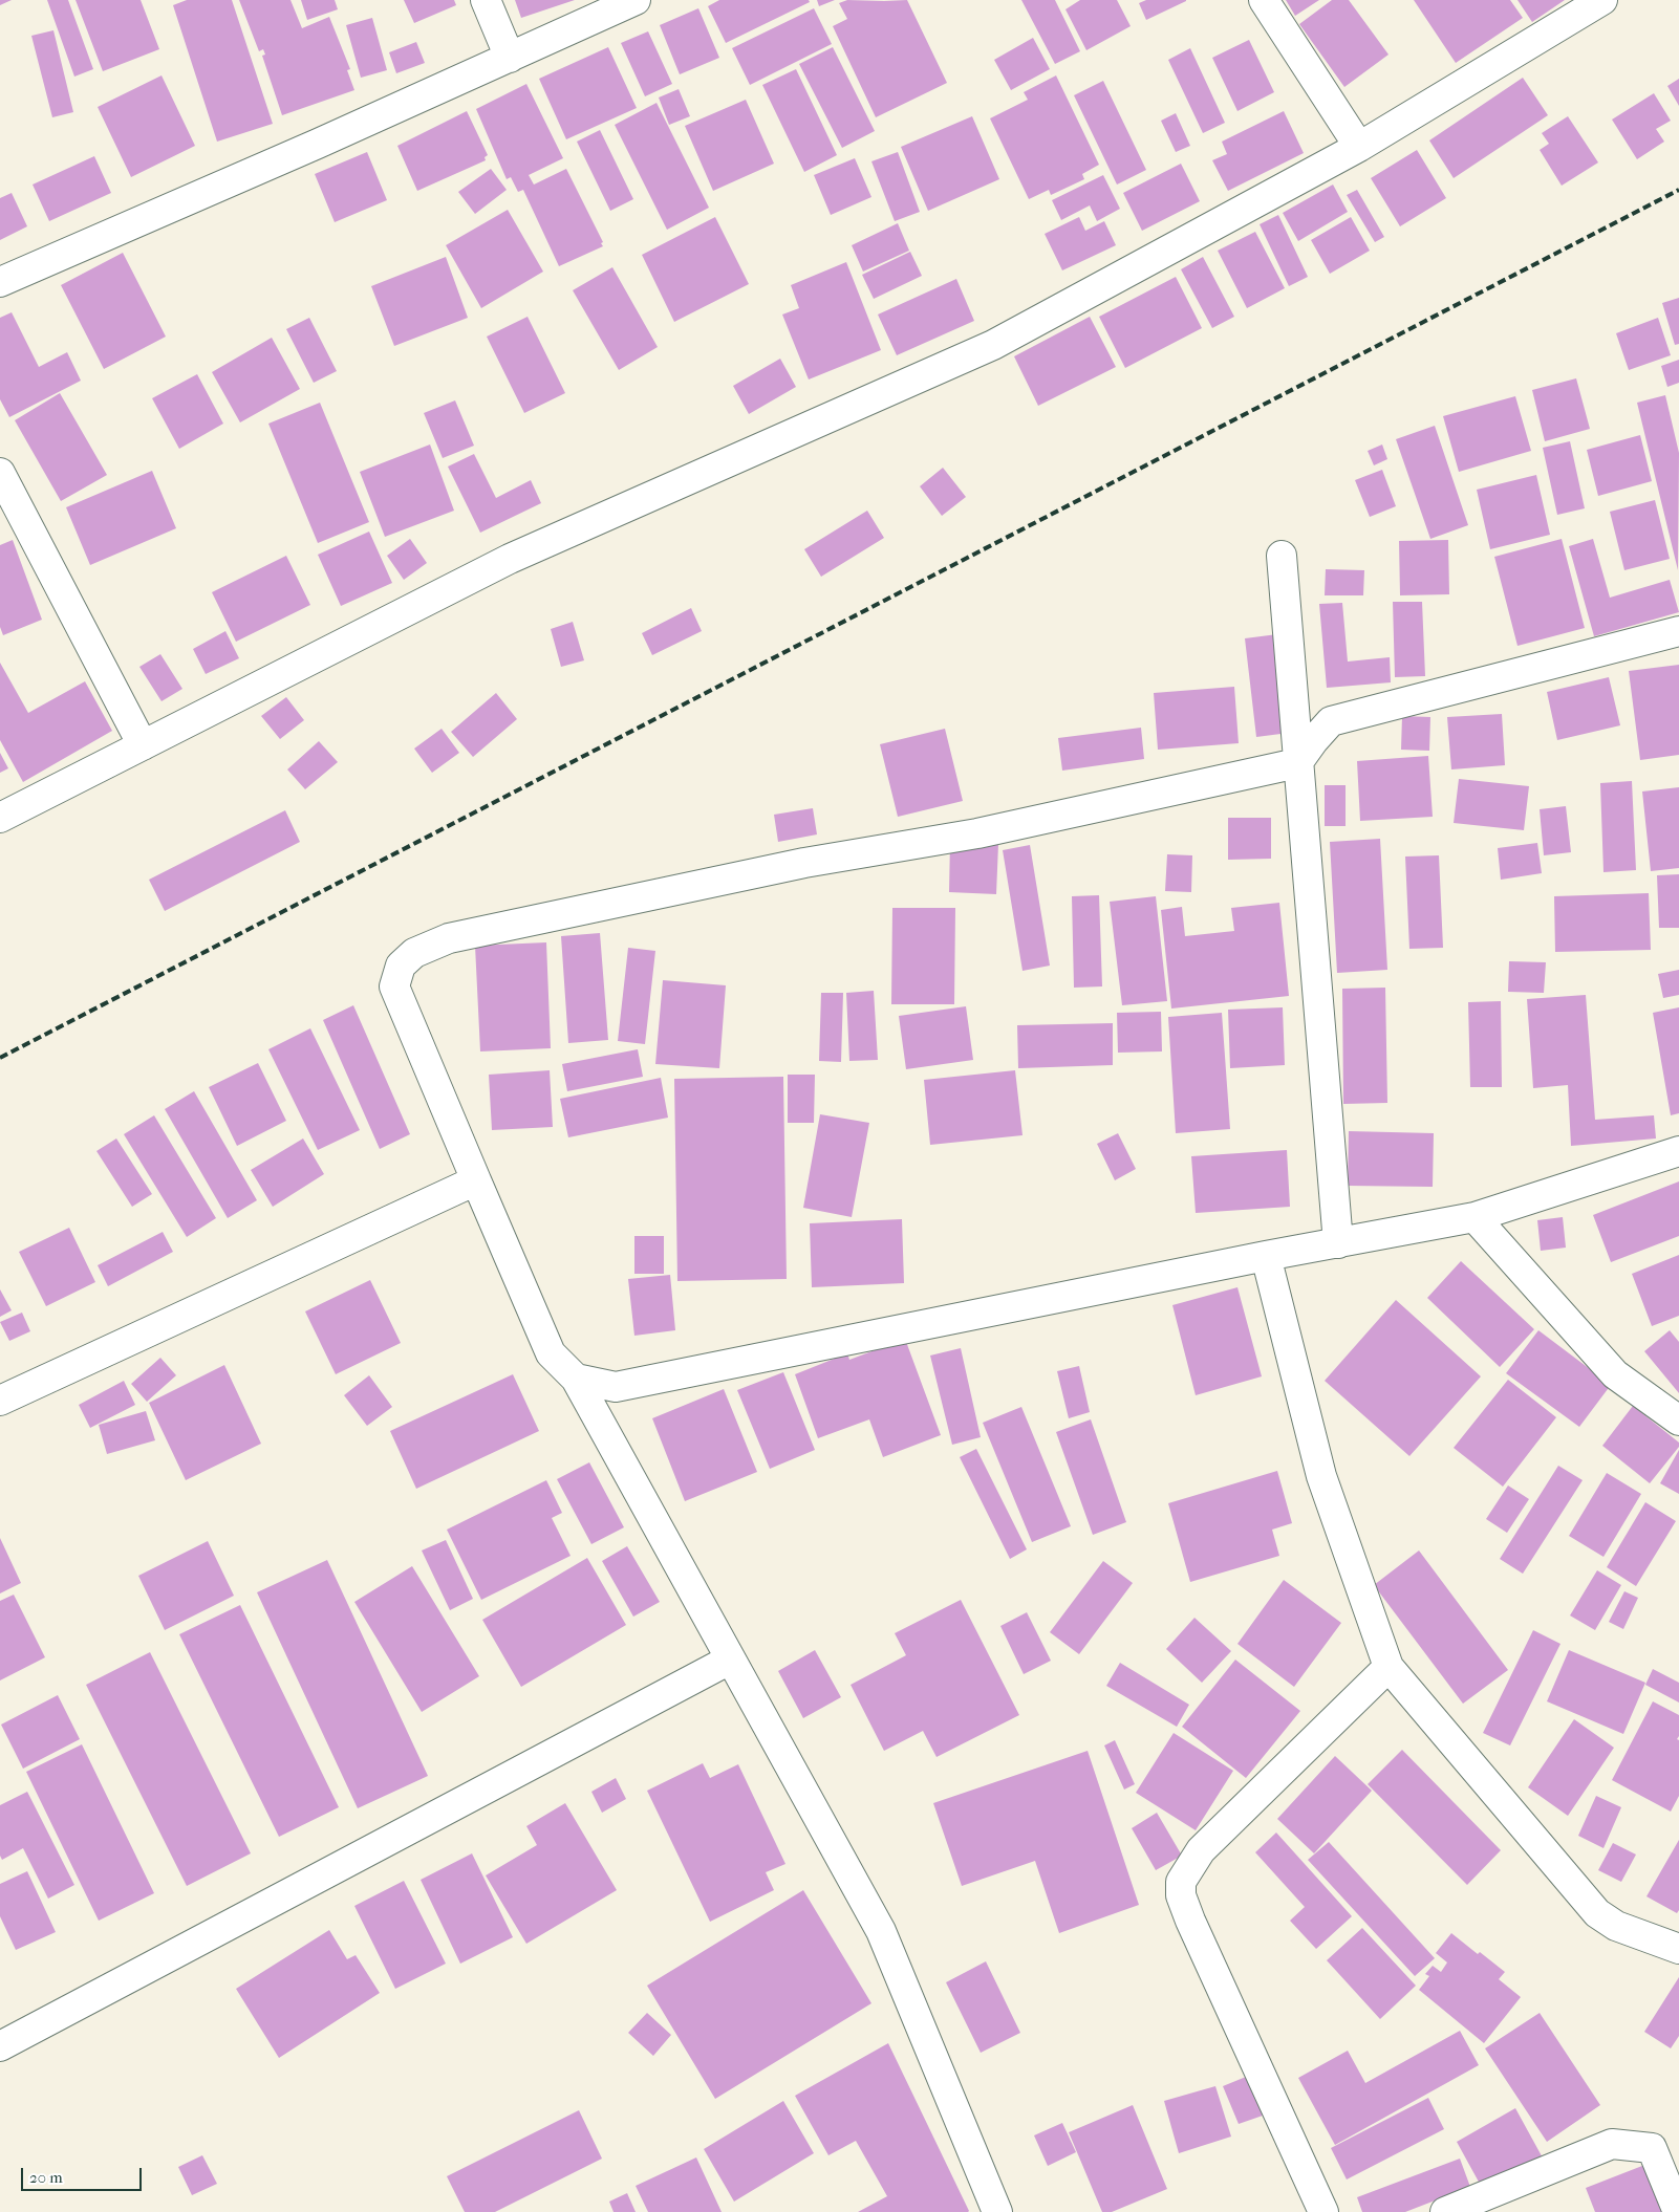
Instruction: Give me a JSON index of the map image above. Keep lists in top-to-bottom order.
{
  "scale_bar": "20 m"
}
